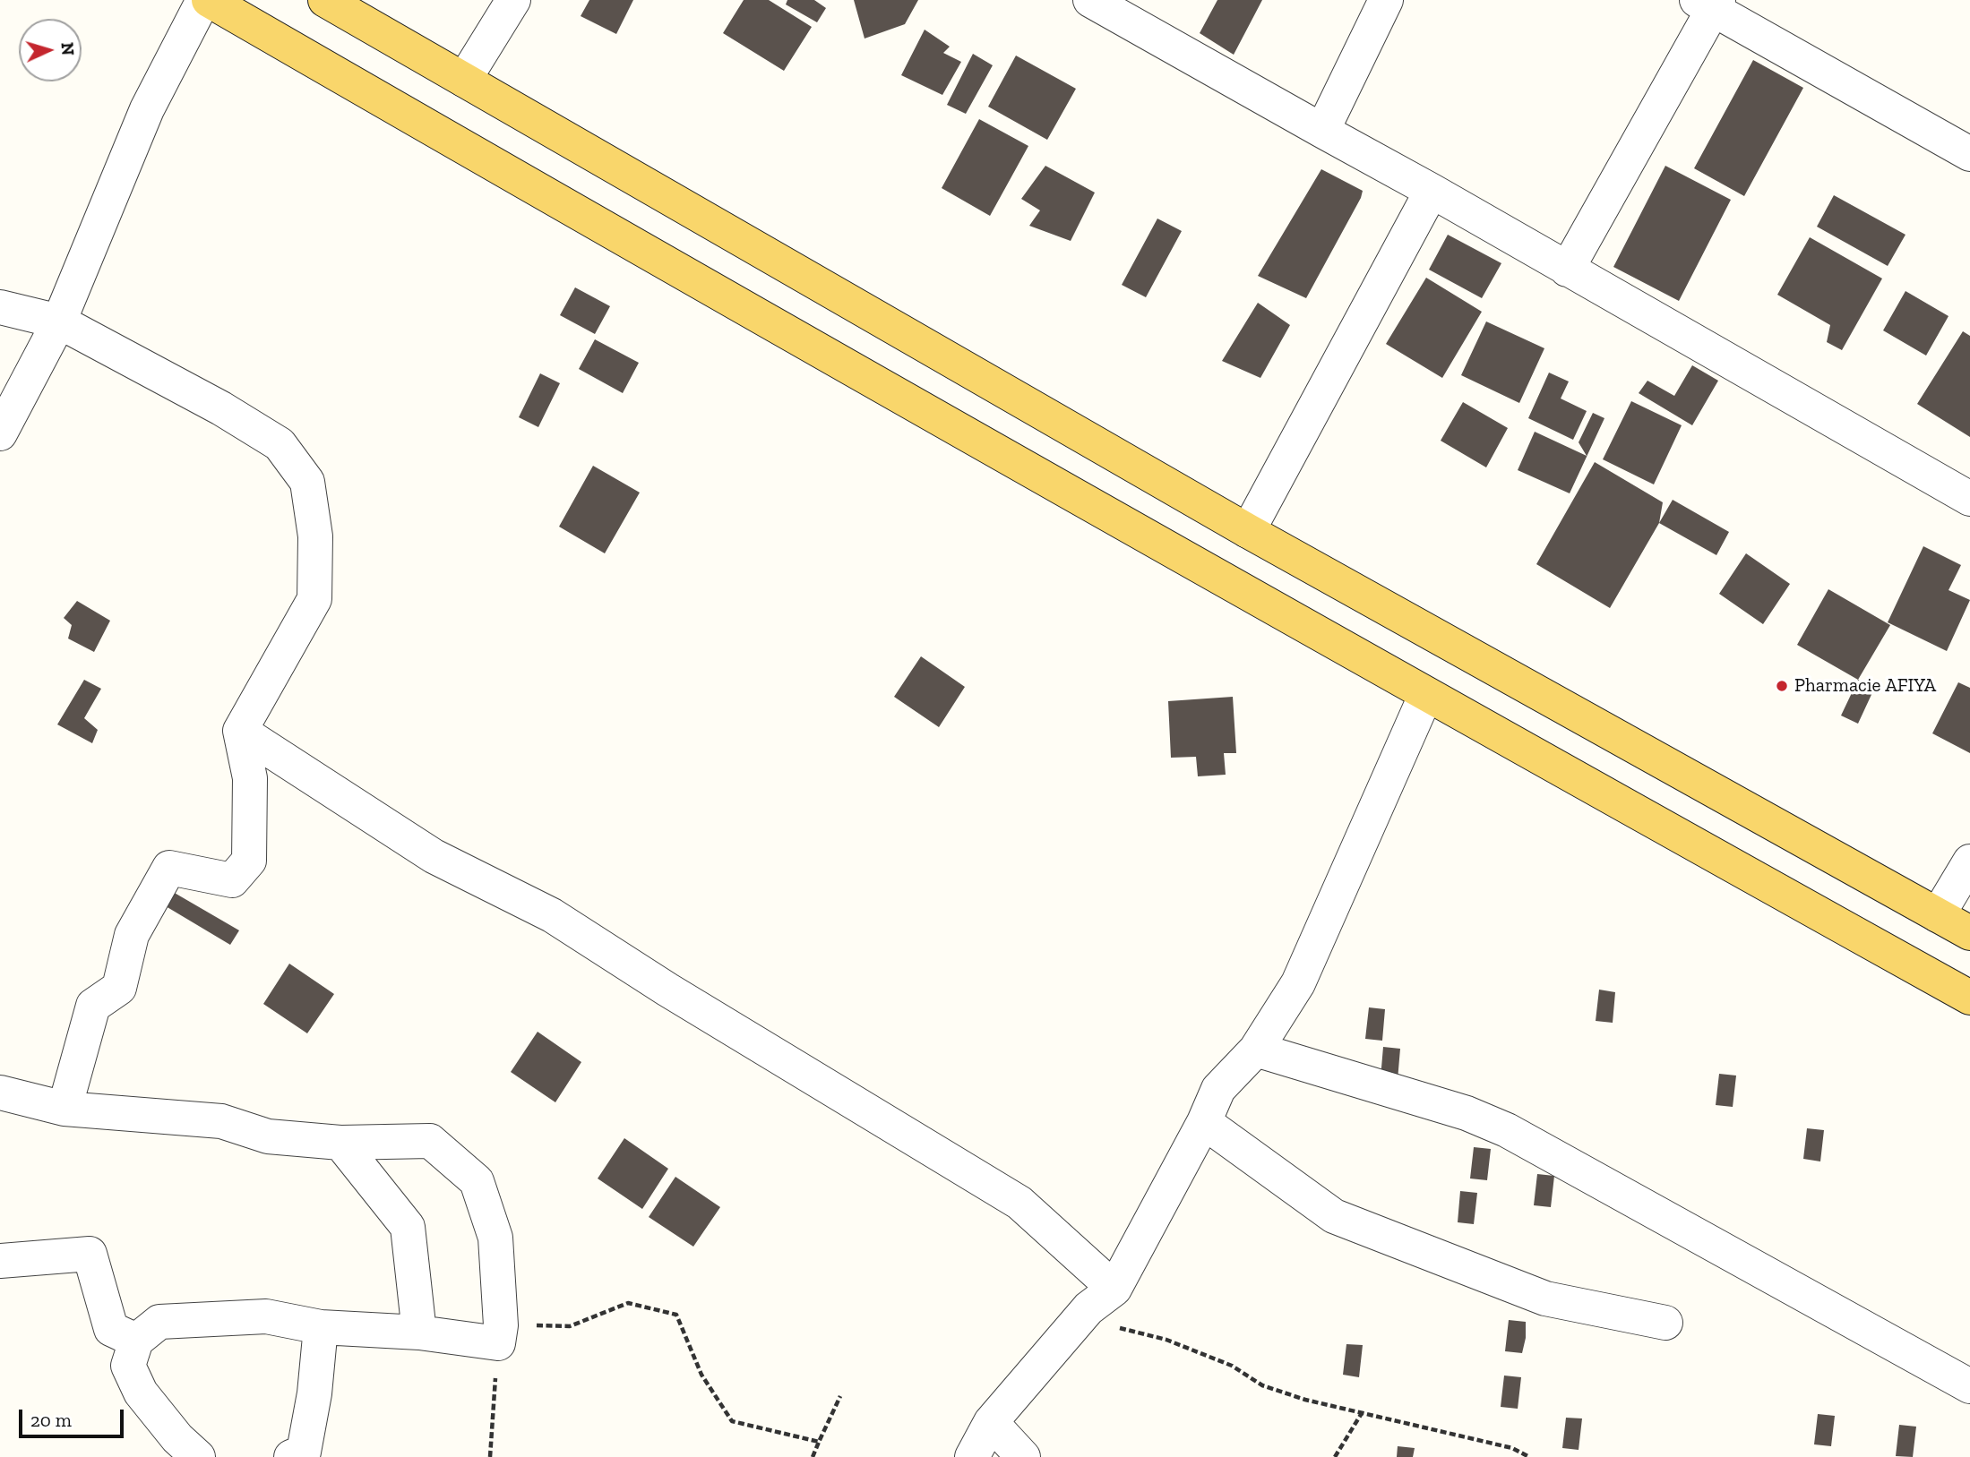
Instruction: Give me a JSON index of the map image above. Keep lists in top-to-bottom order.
{
  "places": ["Pharmacie AFIYA"],
  "scale_bar": "20 m",
  "north": "right"
}
